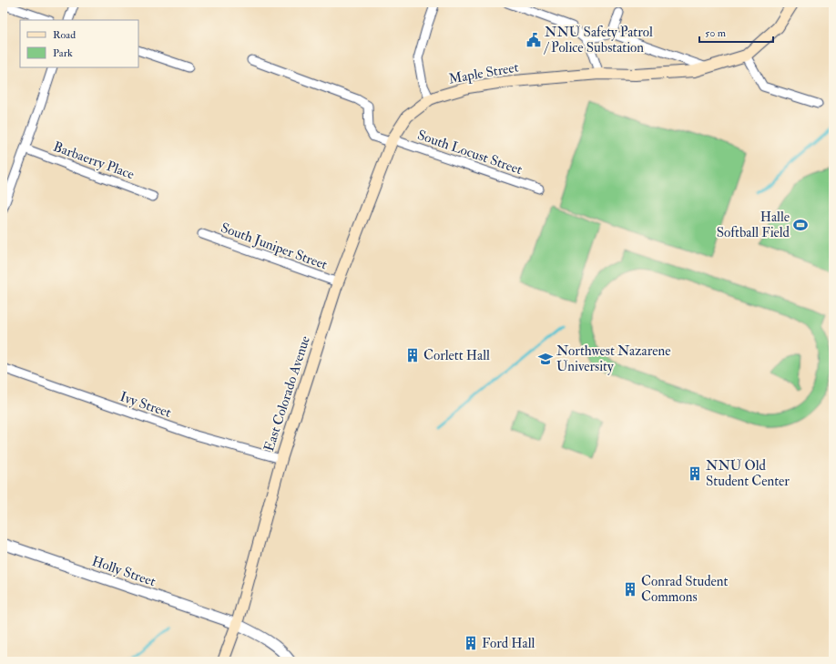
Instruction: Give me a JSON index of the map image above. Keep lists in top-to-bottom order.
{
  "streets": {
    "main road": ["Maple Street", "East Colorado Avenue"],
    "street": [
      "South Locust Street",
      "Barbaerry Place",
      "South Juniper Street",
      "Ivy Street",
      "Holly Street"
    ]
  },
  "crossings": [
    ["Maple Street", "South Locust Street"],
    ["Maple Street", "East Colorado Avenue"],
    ["South Locust Street", "East Colorado Avenue"],
    ["South Juniper Street", "East Colorado Avenue"],
    ["East Colorado Avenue", "Ivy Street"],
    ["East Colorado Avenue", "Holly Street"]
  ],
  "places": {
    "public building": ["NNU Safety Patrol / Police Substation"],
    "sports": ["Halle Softball Field"],
    "building": [
      "Corlett Hall",
      "NNU Old Student Center",
      "Conrad Student Commons",
      "Ford Hall"
    ],
    "school or university": ["Northwest Nazarene University"]
  },
  "legend": ["Road", "Park"],
  "scale_bar": "50 m"
}
